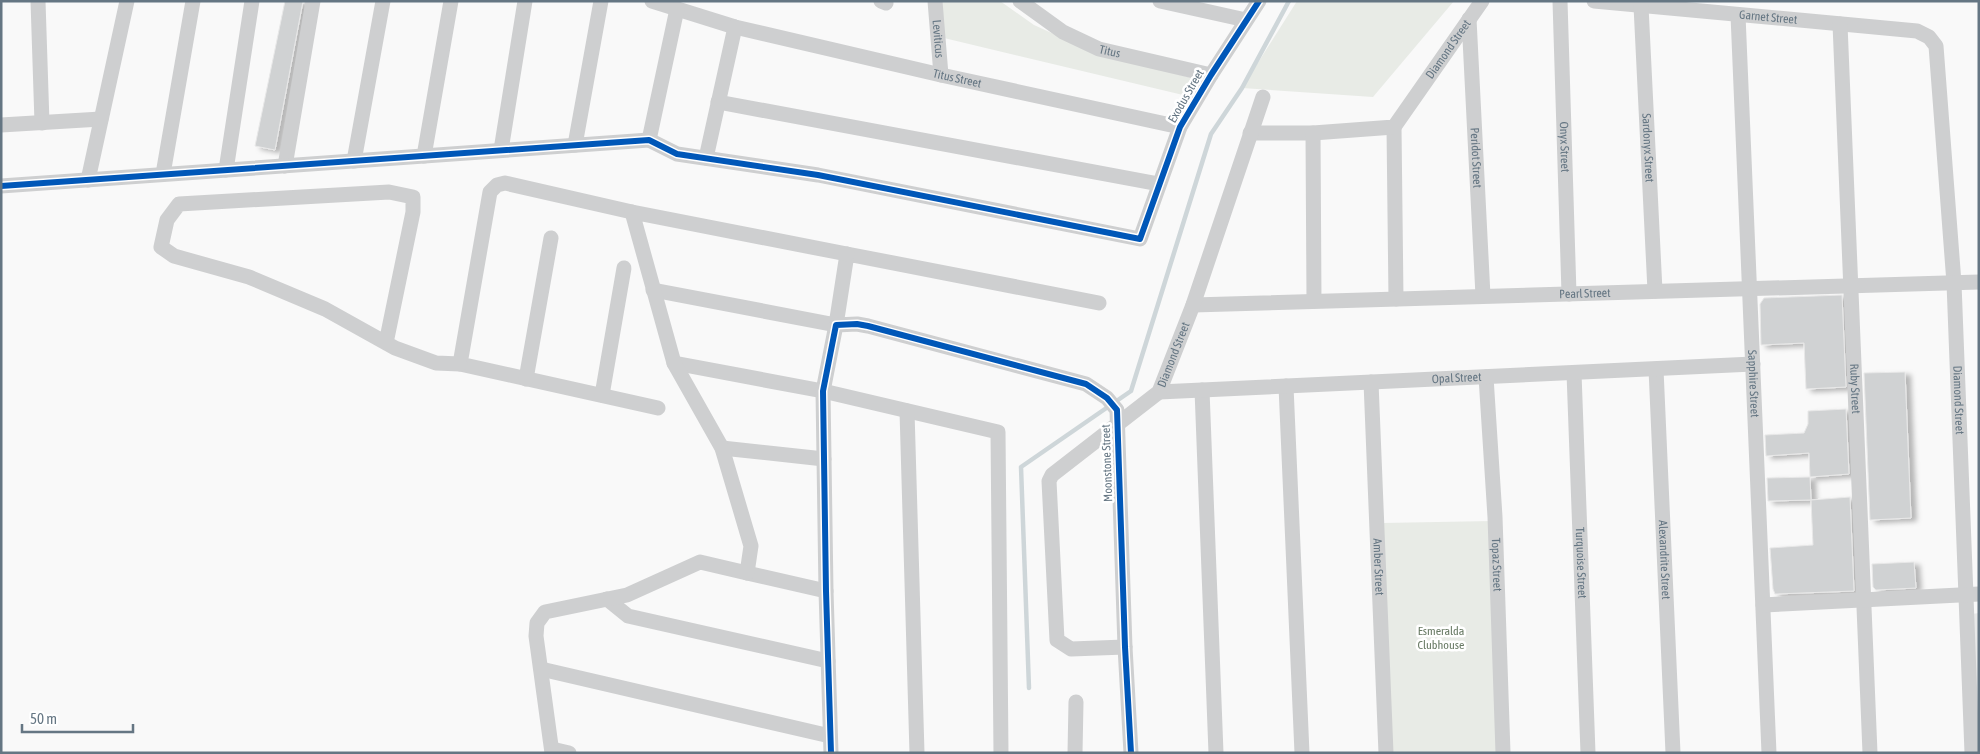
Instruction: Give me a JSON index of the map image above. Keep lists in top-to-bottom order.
{
  "streets": {
    "street": [
      "Garnet Street",
      "Leviticus",
      "Diamond Street",
      "Titus",
      "Titus Street",
      "Exodus Street",
      "Onyx Street",
      "Sardonyx Street",
      "Peridot Street",
      "Pearl Street",
      "Opal Street",
      "Sapphire Street",
      "Ruby Street",
      "Moonstone Street",
      "Alexandrite Street",
      "Turquoise Street",
      "Topaz Street",
      "Amber Street"
    ]
  },
  "crossings": [
    ["Garnet Street", "Diamond Street"],
    ["Garnet Street", "Sardonyx Street"],
    ["Garnet Street", "Sapphire Street"],
    ["Garnet Street", "Ruby Street"],
    ["Leviticus", "Titus Street"],
    ["Diamond Street", "Peridot Street"],
    ["Diamond Street", "Pearl Street"],
    ["Diamond Street", "Opal Street"],
    ["Diamond Street", "Moonstone Street"],
    ["Titus", "Exodus Street"],
    ["Titus Street", "Exodus Street"],
    ["Onyx Street", "Pearl Street"],
    ["Sardonyx Street", "Pearl Street"],
    ["Peridot Street", "Pearl Street"],
    ["Pearl Street", "Sapphire Street"],
    ["Pearl Street", "Ruby Street"],
    ["Opal Street", "Sapphire Street"],
    ["Opal Street", "Alexandrite Street"],
    ["Opal Street", "Turquoise Street"],
    ["Opal Street", "Topaz Street"],
    ["Opal Street", "Amber Street"]
  ],
  "parks": ["Esmeralda Clubhouse"],
  "scale_bar": "50 m"
}
